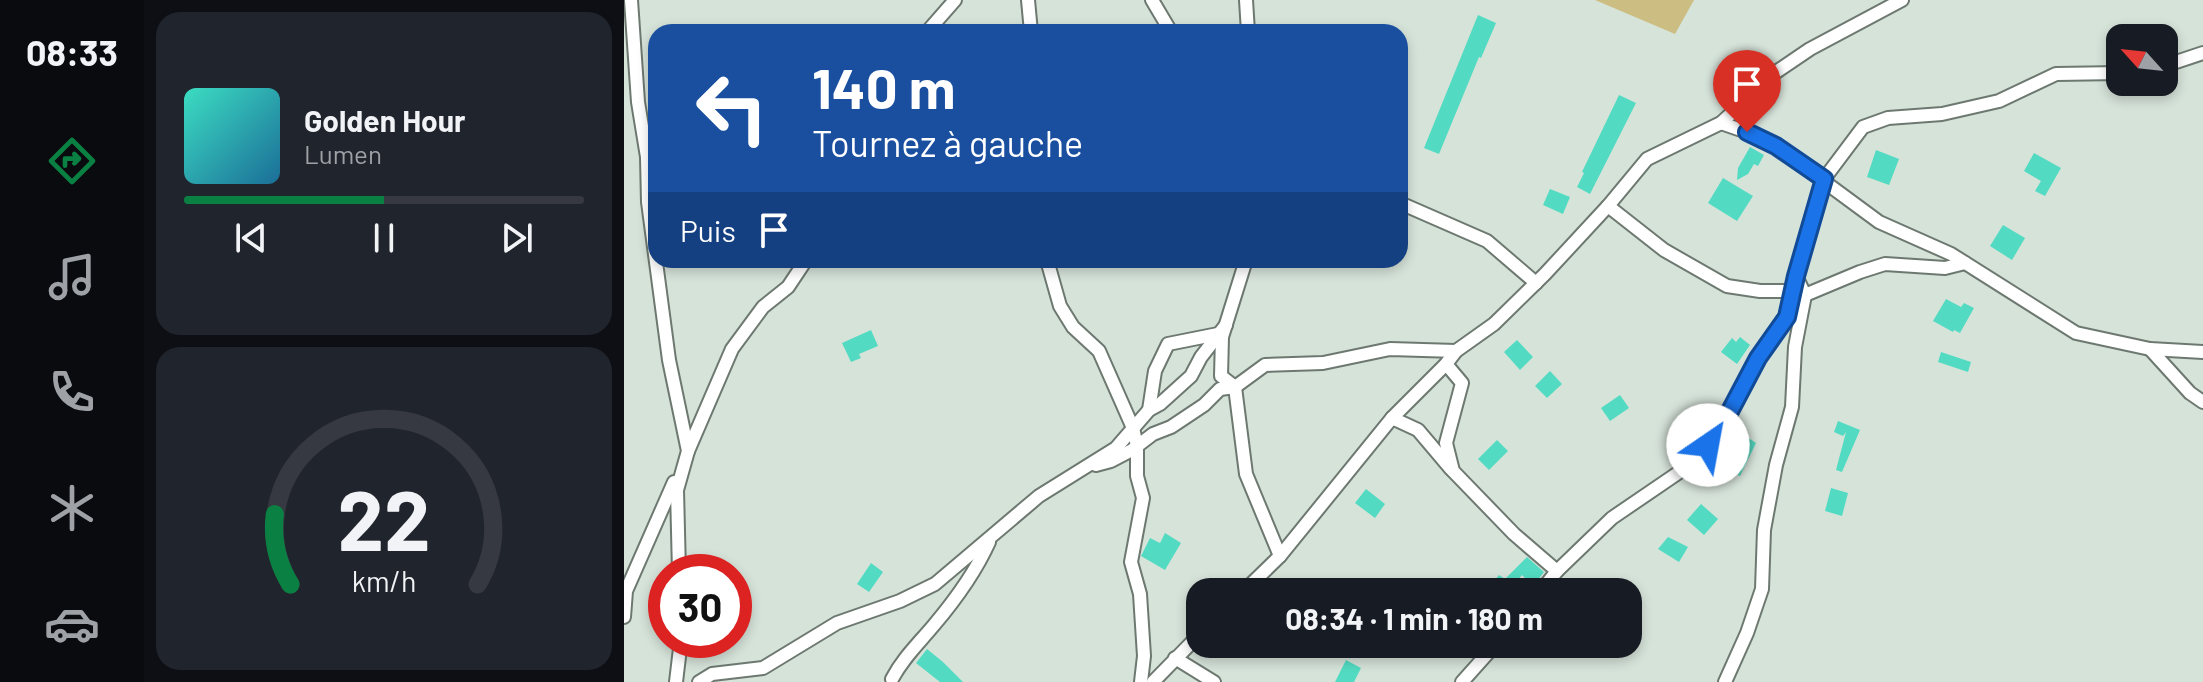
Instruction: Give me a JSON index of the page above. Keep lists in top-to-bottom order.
{
  "north": "top left",
  "page": {
    "tabs": "08:33",
    "turn": ["140 m", "Tournez à gauche"],
    "song": ["Golden Hour", "Lumen"],
    "then": "Puis",
    "limit": "30",
    "trip": "08:34 · 1 min · 180 m",
    "gauge": ["22", "km/h"]
  }
}
